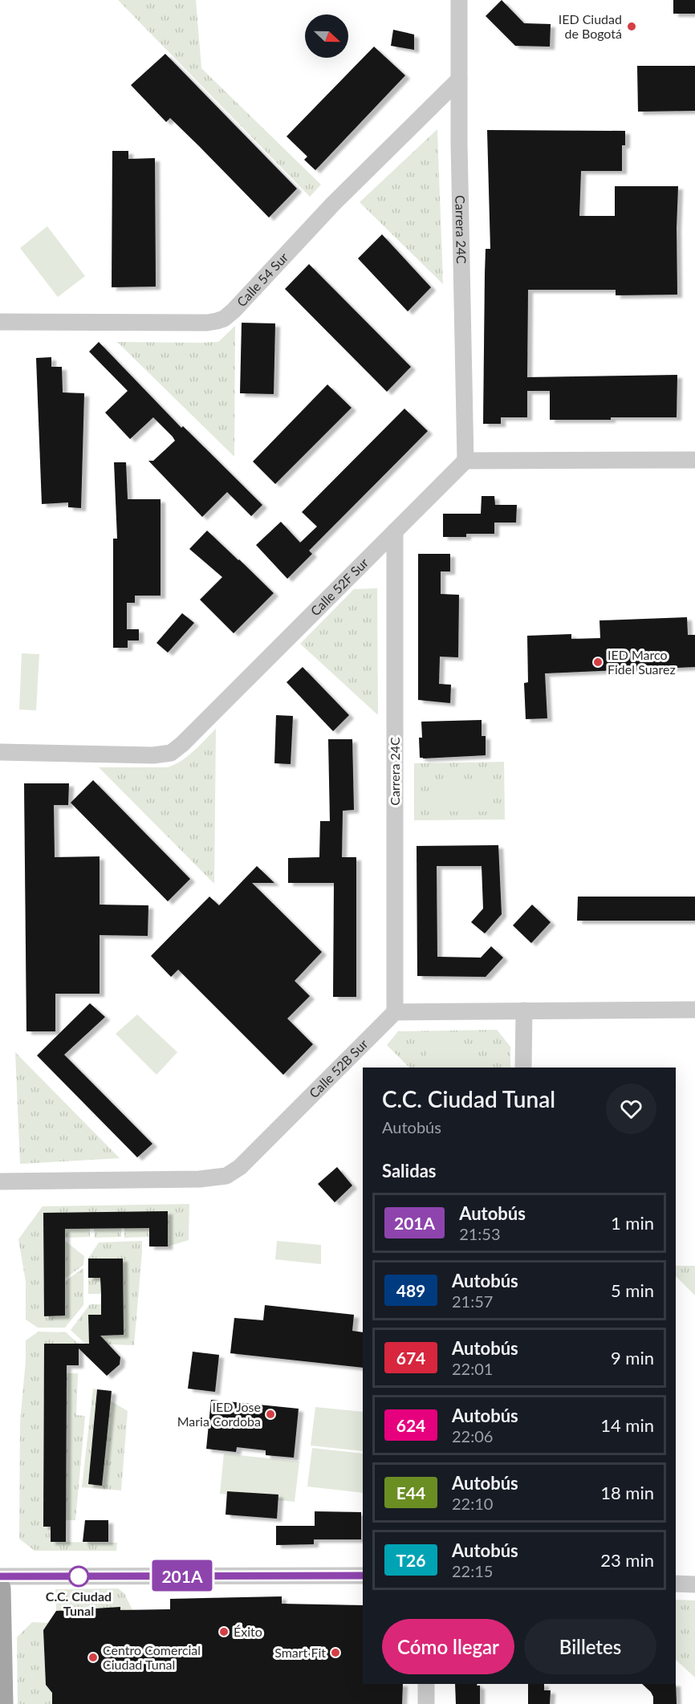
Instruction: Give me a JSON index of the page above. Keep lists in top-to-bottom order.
{
  "streets": {
    "street": [
      "Carrera 24C",
      "Calle 54 Sur",
      "Calle 52F Sur",
      "Calle 52B Sur"
    ]
  },
  "crossings": [
    ["Carrera 24C", "Calle 54 Sur"],
    ["Carrera 24C", "Calle 52F Sur"],
    ["Carrera 24C", "Calle 52B Sur"]
  ],
  "places": [
    "IED Ciudad de Bogotá",
    "IED Marco Fidel Suarez",
    "IED Jose Maria Cordoba",
    "C.C. Ciudad Tunal",
    "Éxito",
    "Smart Fit",
    "Centro Comercial Ciudad Tunal"
  ],
  "lines": ["bus line 201A"],
  "north": "right",
  "page": {
    "on_map": "201A",
    "heading": [
      ["C.C. Ciudad Tunal", "Autobús"],
      "Salidas"
    ],
    "list": [
      {
        "mark": "201A",
        "name": "Autobús",
        "note": "21:53",
        "value": "1 min"
      },
      {
        "mark": "489",
        "name": "Autobús",
        "note": "21:57",
        "value": "5 min"
      },
      {
        "mark": "674",
        "name": "Autobús",
        "note": "22:01",
        "value": "9 min"
      },
      {
        "mark": "624",
        "name": "Autobús",
        "note": "22:06",
        "value": "14 min"
      },
      {
        "mark": "E44",
        "name": "Autobús",
        "note": "22:10",
        "value": "18 min"
      },
      {
        "mark": "T26",
        "name": "Autobús",
        "note": "22:15",
        "value": "23 min"
      }
    ],
    "buttons": ["Cómo llegar", "Billetes"]
  }
}
